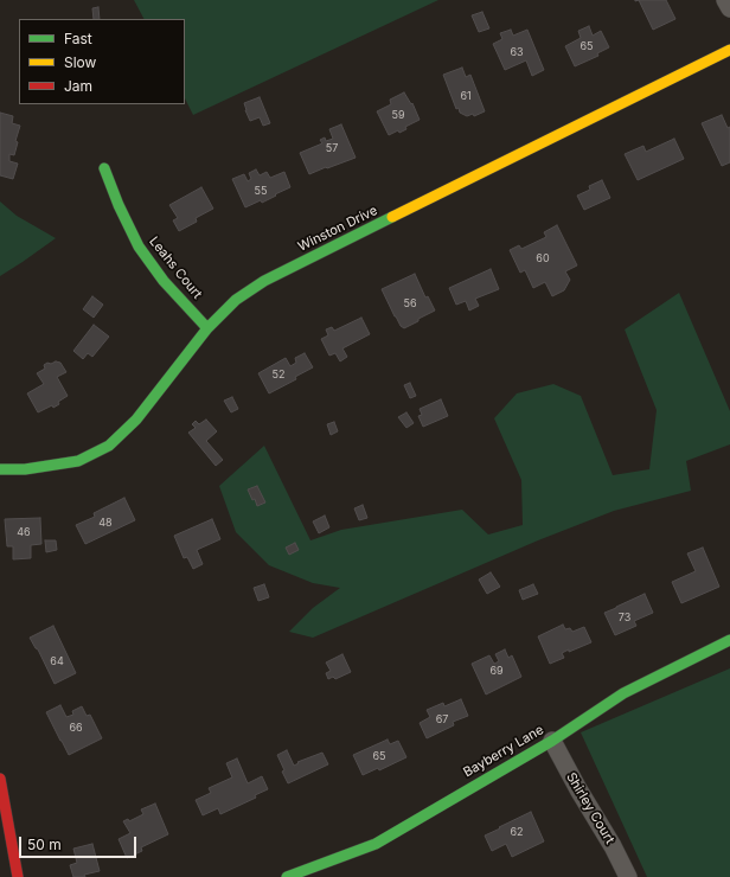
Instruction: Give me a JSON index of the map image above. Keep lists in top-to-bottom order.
{
  "streets": {
    "street": [
      "Winston Drive",
      "Leahs Court",
      "Bayberry Lane",
      "Shirley Court"
    ]
  },
  "crossings": [
    ["Winston Drive", "Leahs Court"],
    ["Bayberry Lane", "Shirley Court"]
  ],
  "house_numbers": [
    "65",
    "63",
    "61",
    "59",
    "57",
    "55",
    "60",
    "56",
    "52",
    "48",
    "46",
    "73",
    "64",
    "69",
    "67",
    "66",
    "65",
    "62"
  ],
  "legend": ["Fast", "Slow", "Jam"],
  "scale_bar": "50 m"
}
